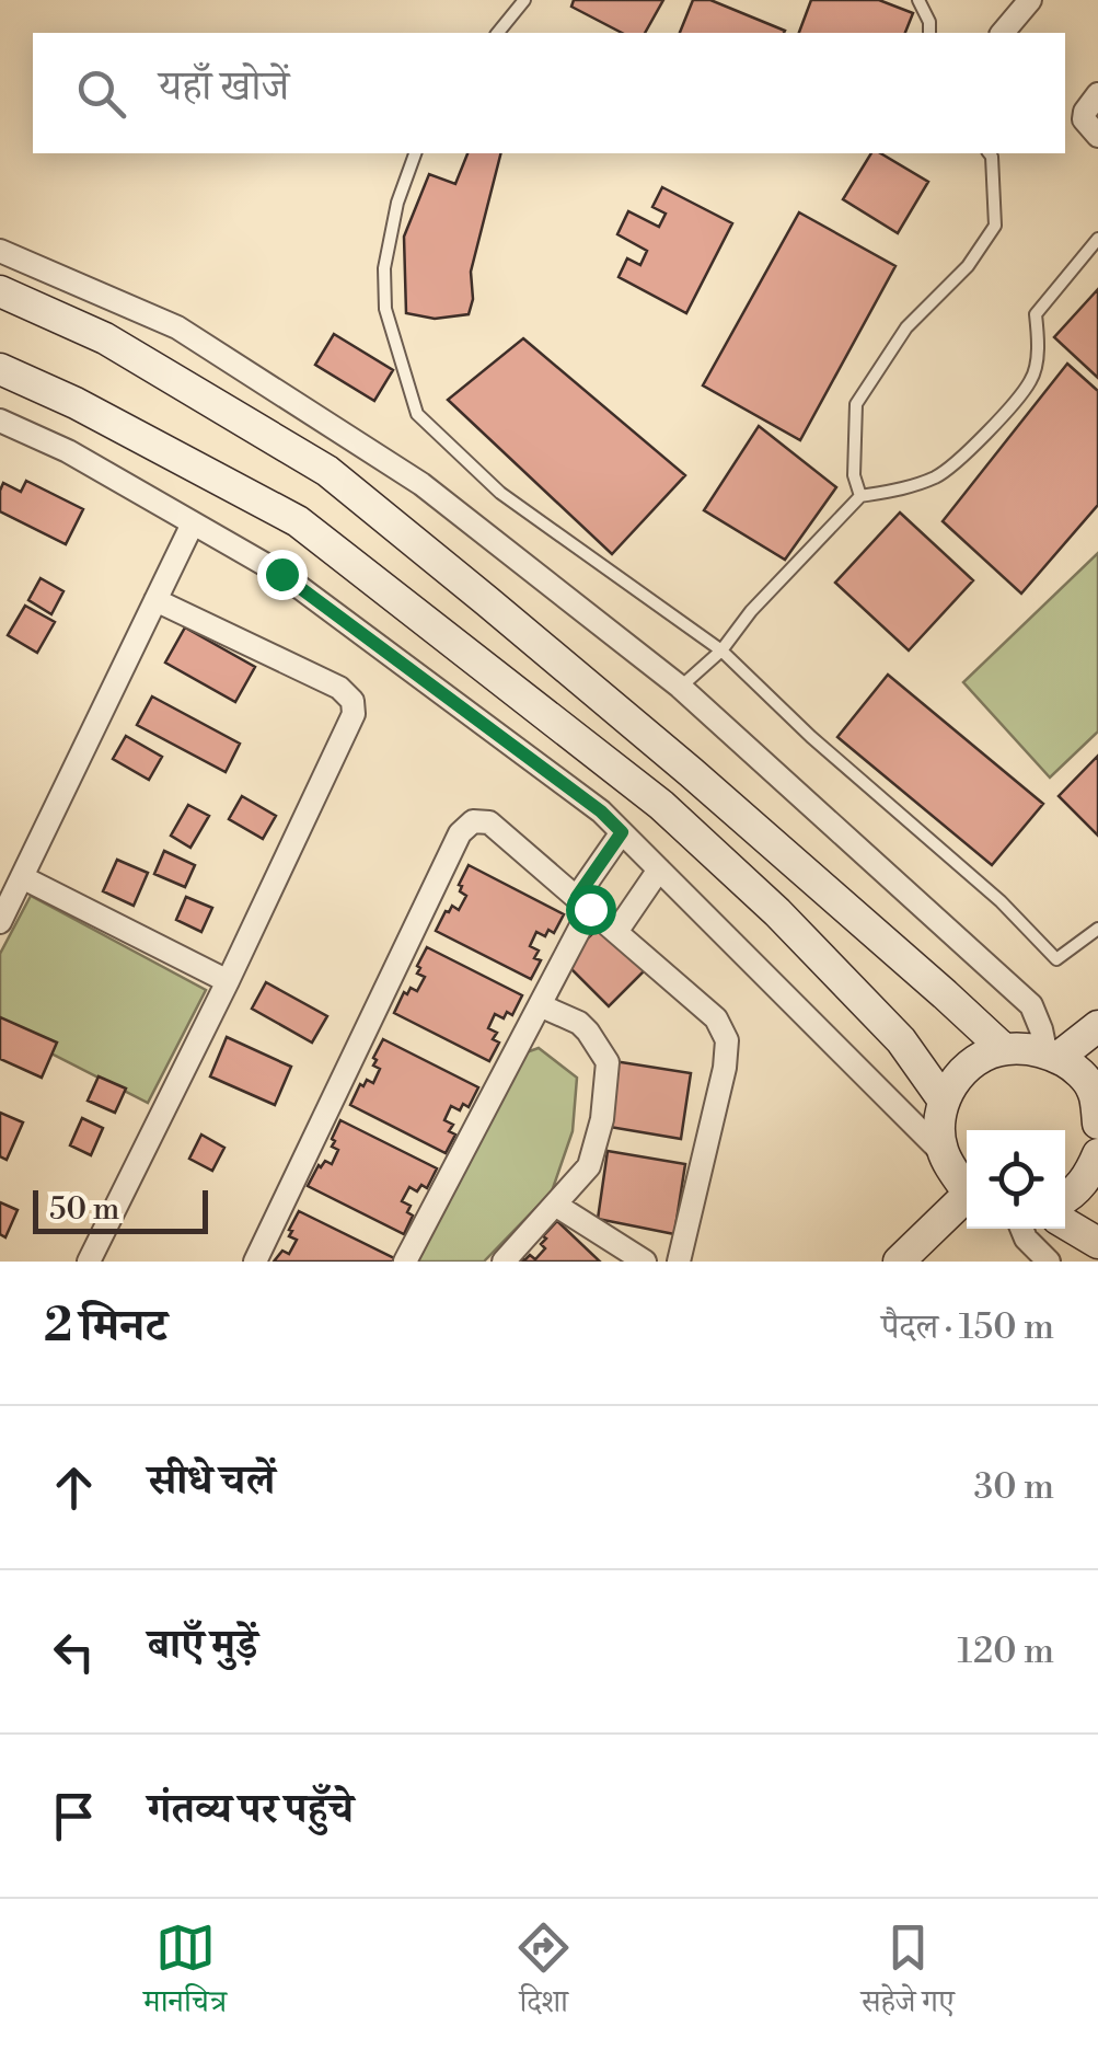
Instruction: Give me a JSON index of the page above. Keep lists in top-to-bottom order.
{
  "scale_bar": "50 m",
  "page": {
    "search": "यहाँ खोजें",
    "scale": "50 m",
    "heading": ["2 मिनट", "पैदल · 150 m"],
    "list": [
      ["सीधे चलें", "30 m"],
      ["बाएँ मुड़ें", "120 m"],
      "गंतव्य पर पहुँचे"
    ],
    "nav": ["मानचित्र", "दिशा", "सहेजे गए"]
  }
}
